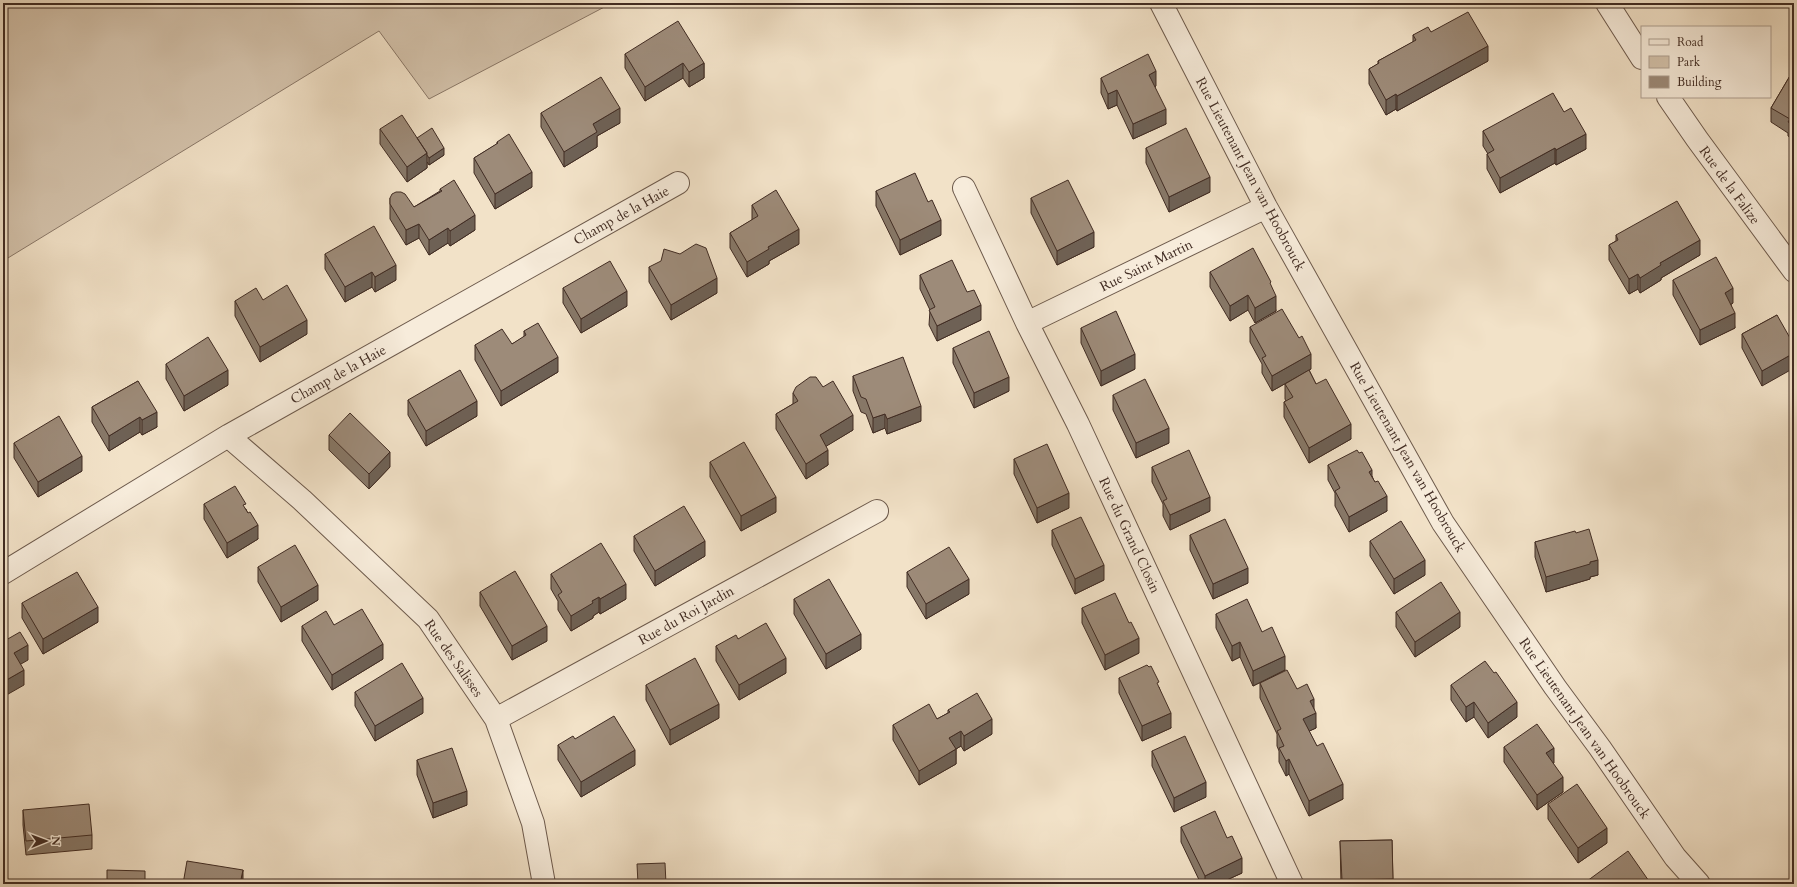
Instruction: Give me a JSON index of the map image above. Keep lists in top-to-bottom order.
{
  "streets": {
    "street": [
      "Rue Lieutenant Jean van Hoobrouck",
      "Rue de la Falize",
      "Champ de la Haie",
      "Rue Saint Martin",
      "Rue du Grand Closin",
      "Rue du Roi Jardin",
      "Rue des Salisses"
    ]
  },
  "crossings": [
    ["Rue Lieutenant Jean van Hoobrouck", "Rue Saint Martin"],
    ["Champ de la Haie", "Rue des Salisses"],
    ["Rue Saint Martin", "Rue du Grand Closin"],
    ["Rue du Roi Jardin", "Rue des Salisses"]
  ],
  "legend": ["Road", "Park", "Building"],
  "north": "right"
}
